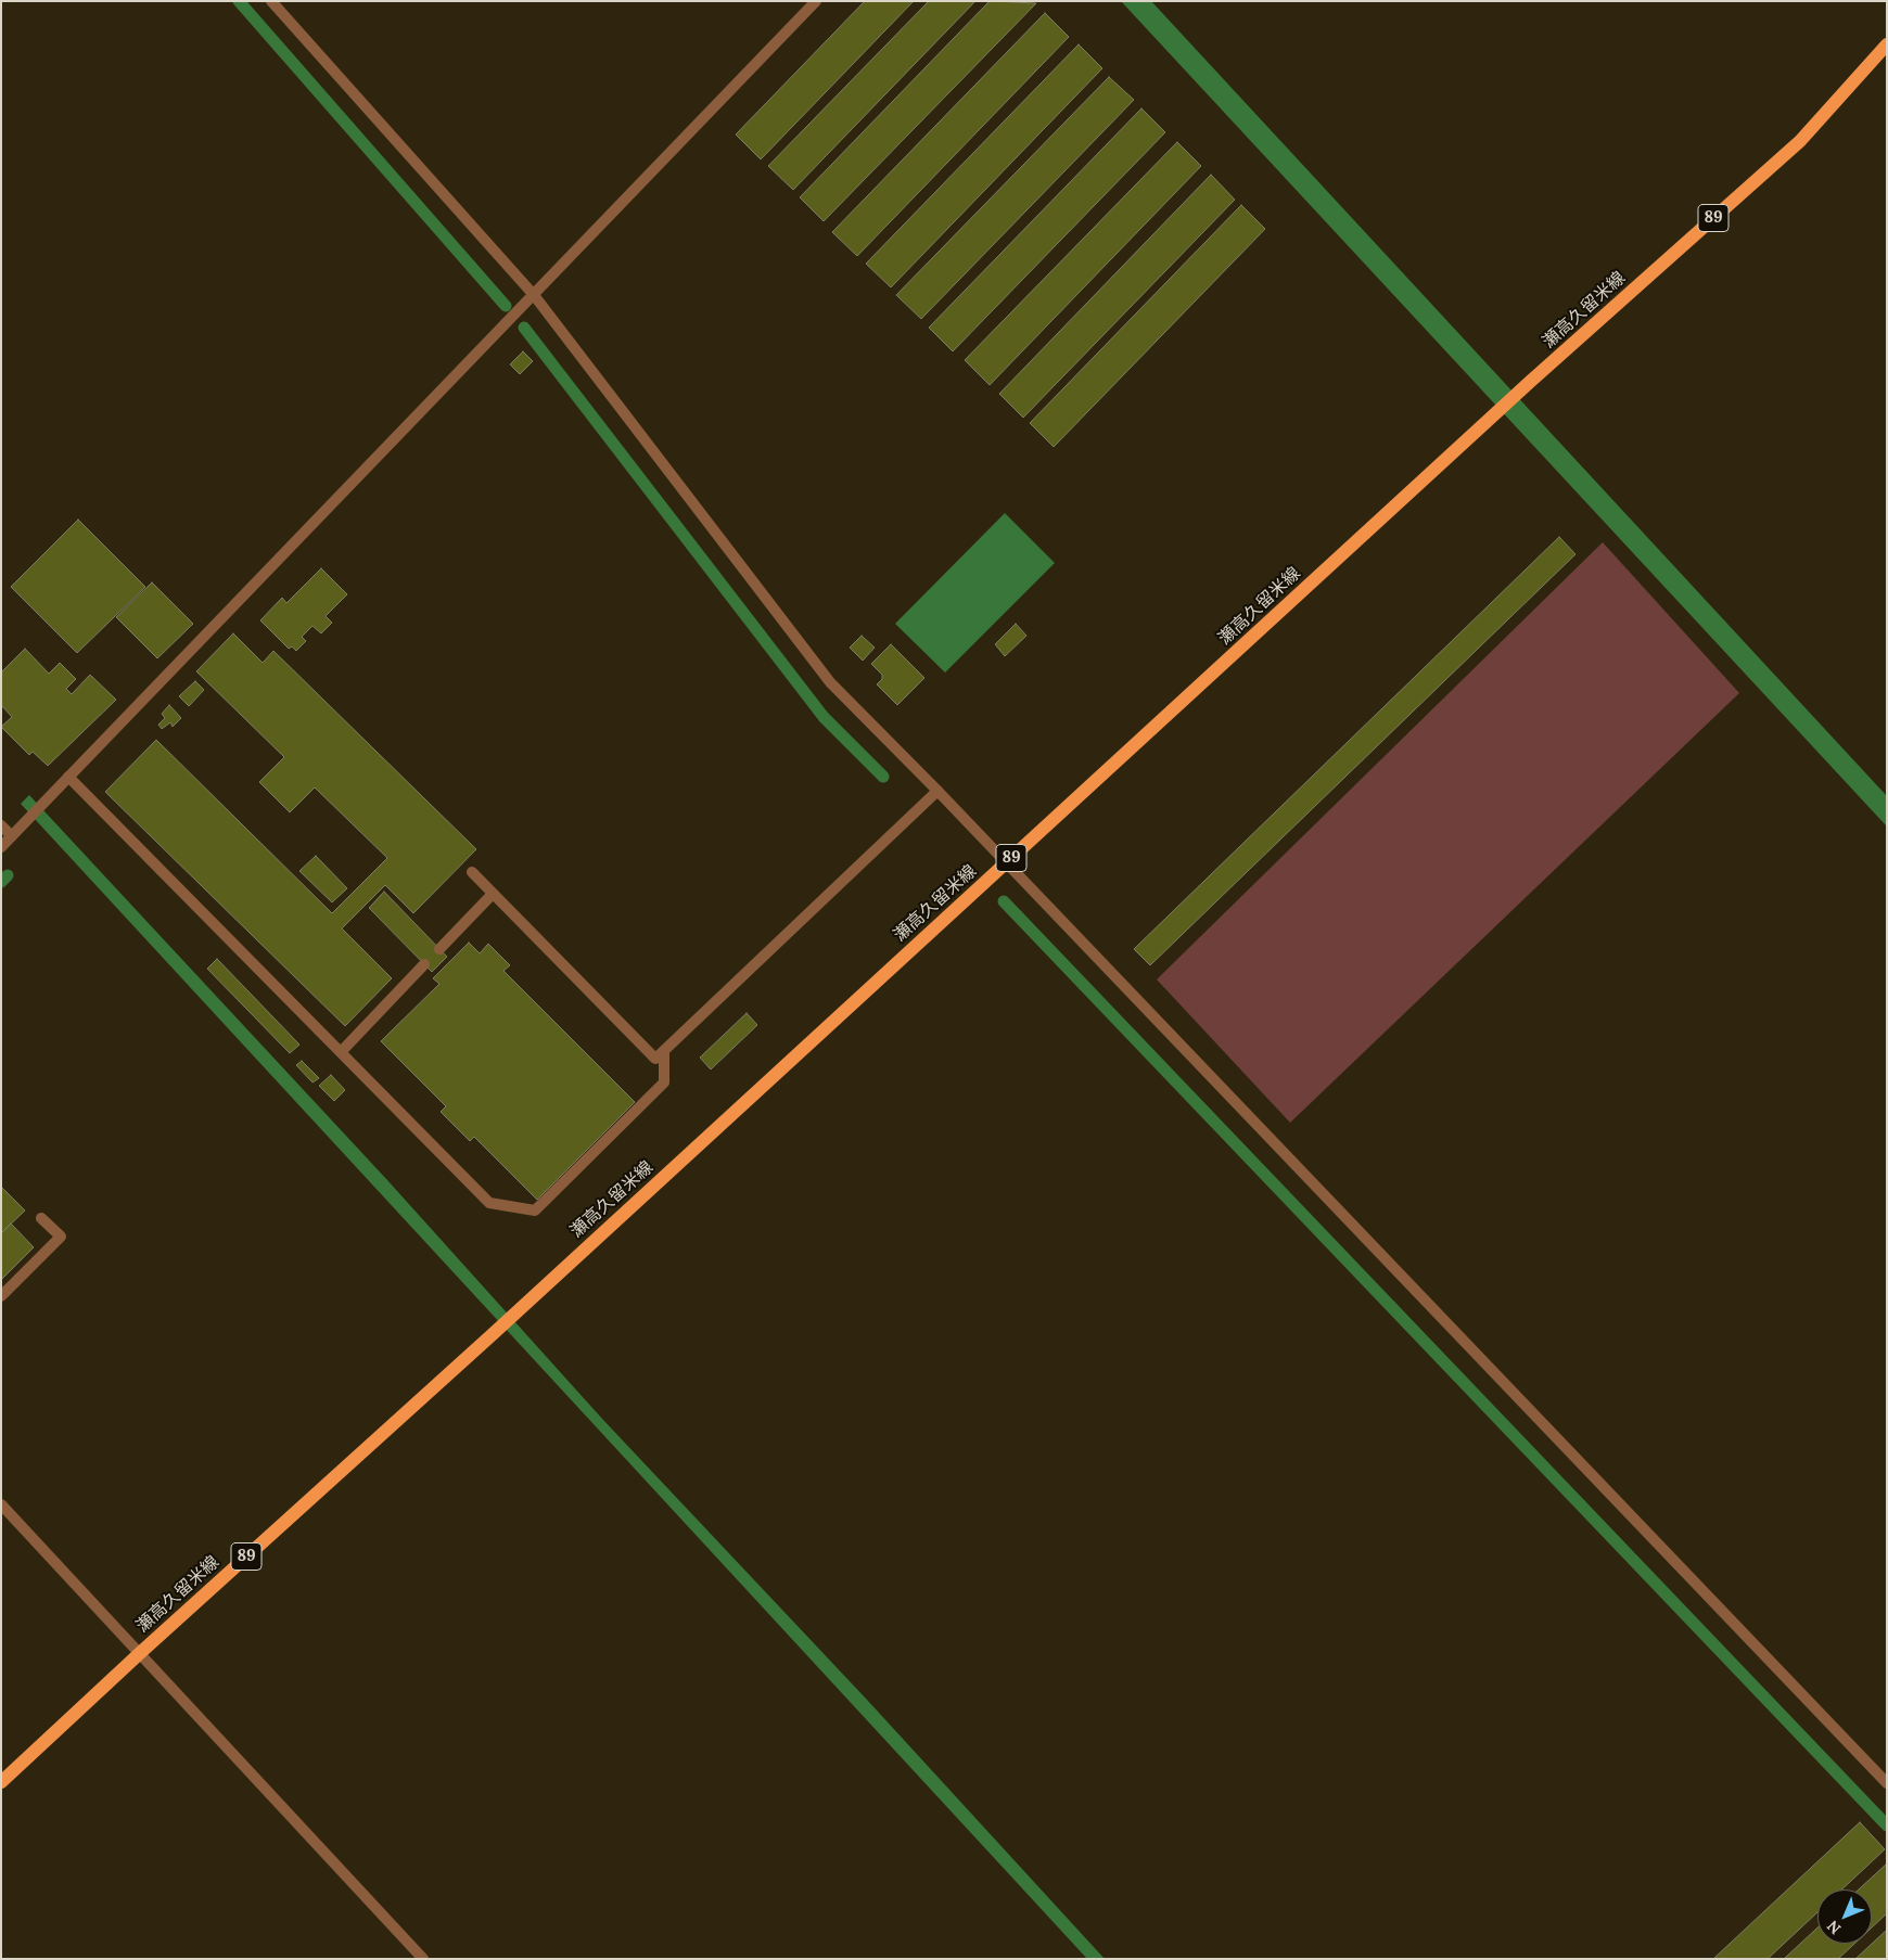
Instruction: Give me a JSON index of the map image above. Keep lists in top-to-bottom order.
{
  "streets": {
    "main road": ["89", "瀬高久留米線"]
  },
  "north": "bottom left"
}
